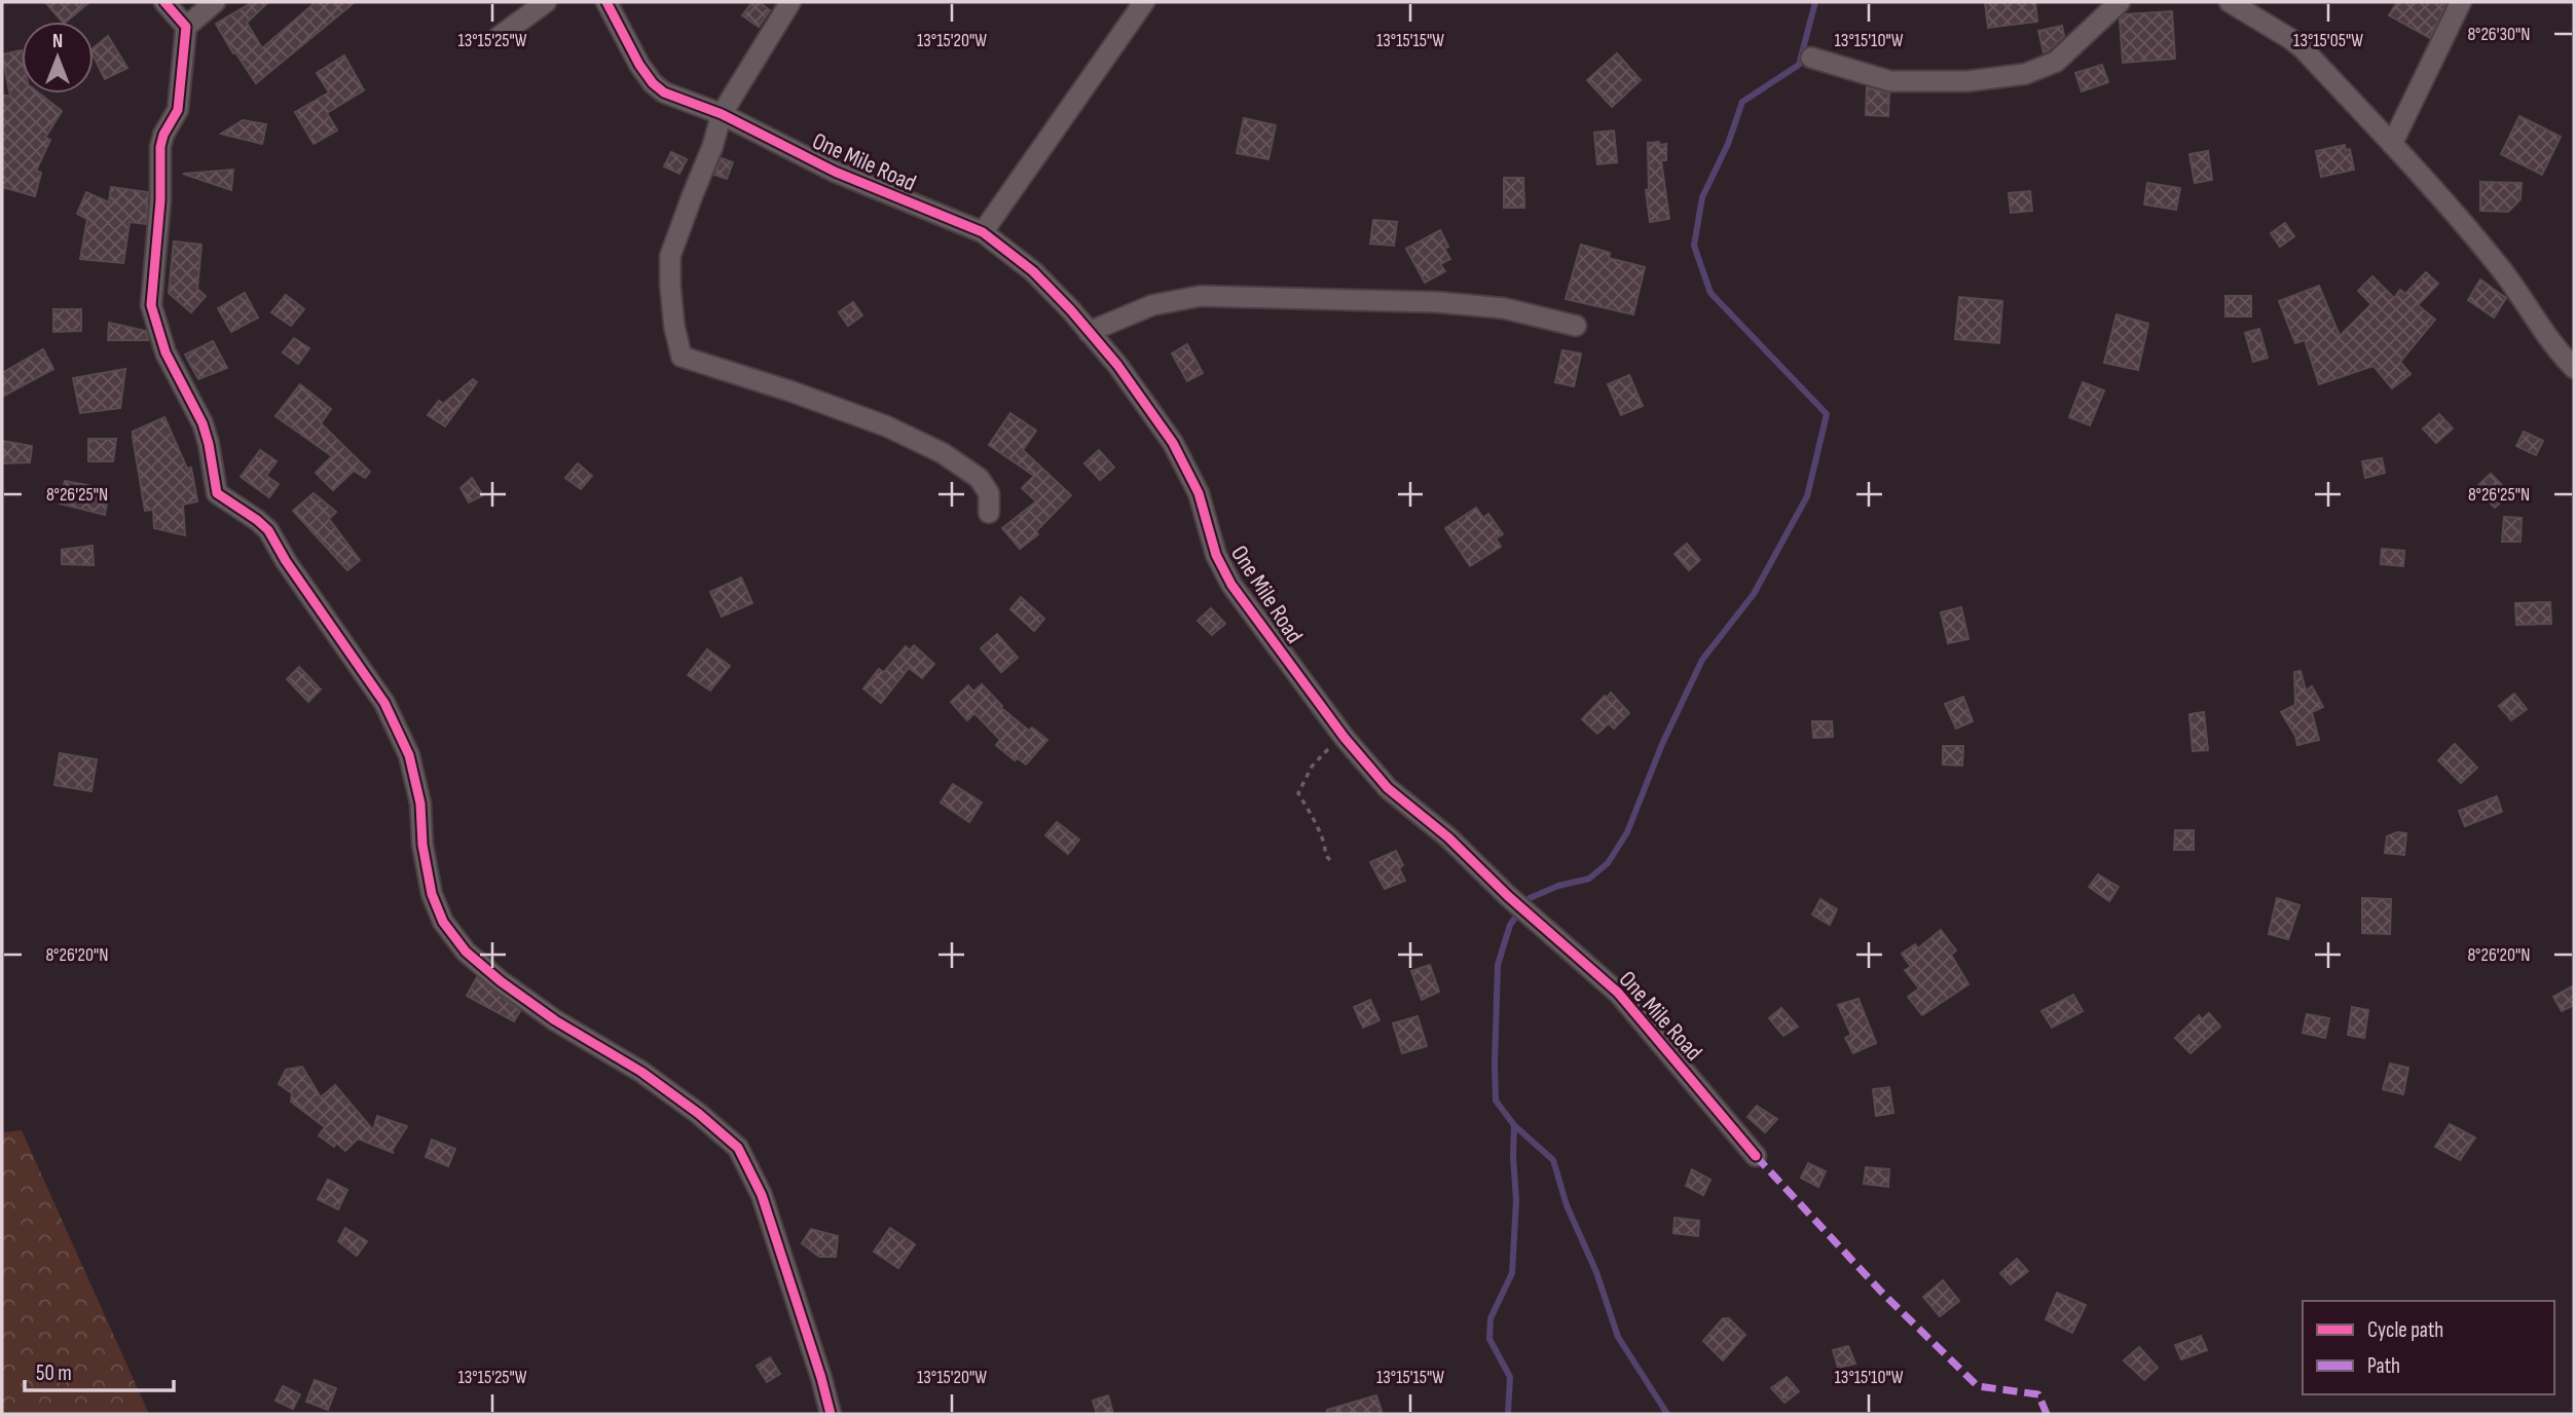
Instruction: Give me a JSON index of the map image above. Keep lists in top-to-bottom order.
{
  "streets": {
    "street": ["One Mile Road"]
  },
  "legend": ["Cycle path", "Path"],
  "scale_bar": "50 m",
  "north": "top",
  "coordinates": [
    "8°26'30\"N",
    "13°15'25\"W",
    "13°15'20\"W",
    "13°15'15\"W",
    "13°15'10\"W",
    "13°15'05\"W",
    "8°26'25\"N",
    "8°26'20\"N"
  ]
}
